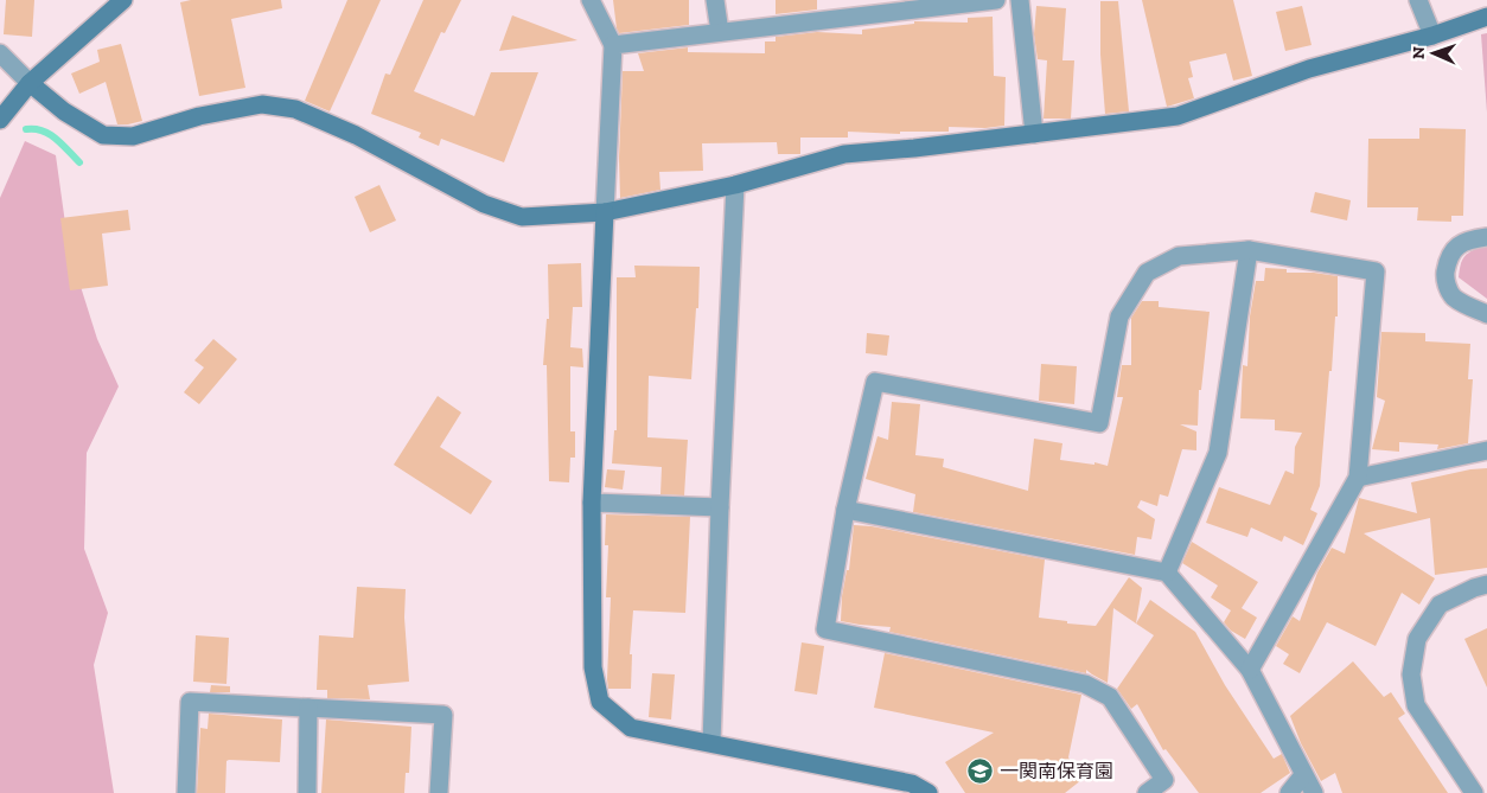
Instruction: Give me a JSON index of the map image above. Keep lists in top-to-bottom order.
{
  "places": {
    "school or university": ["一関南保育園"]
  },
  "north": "left"
}
